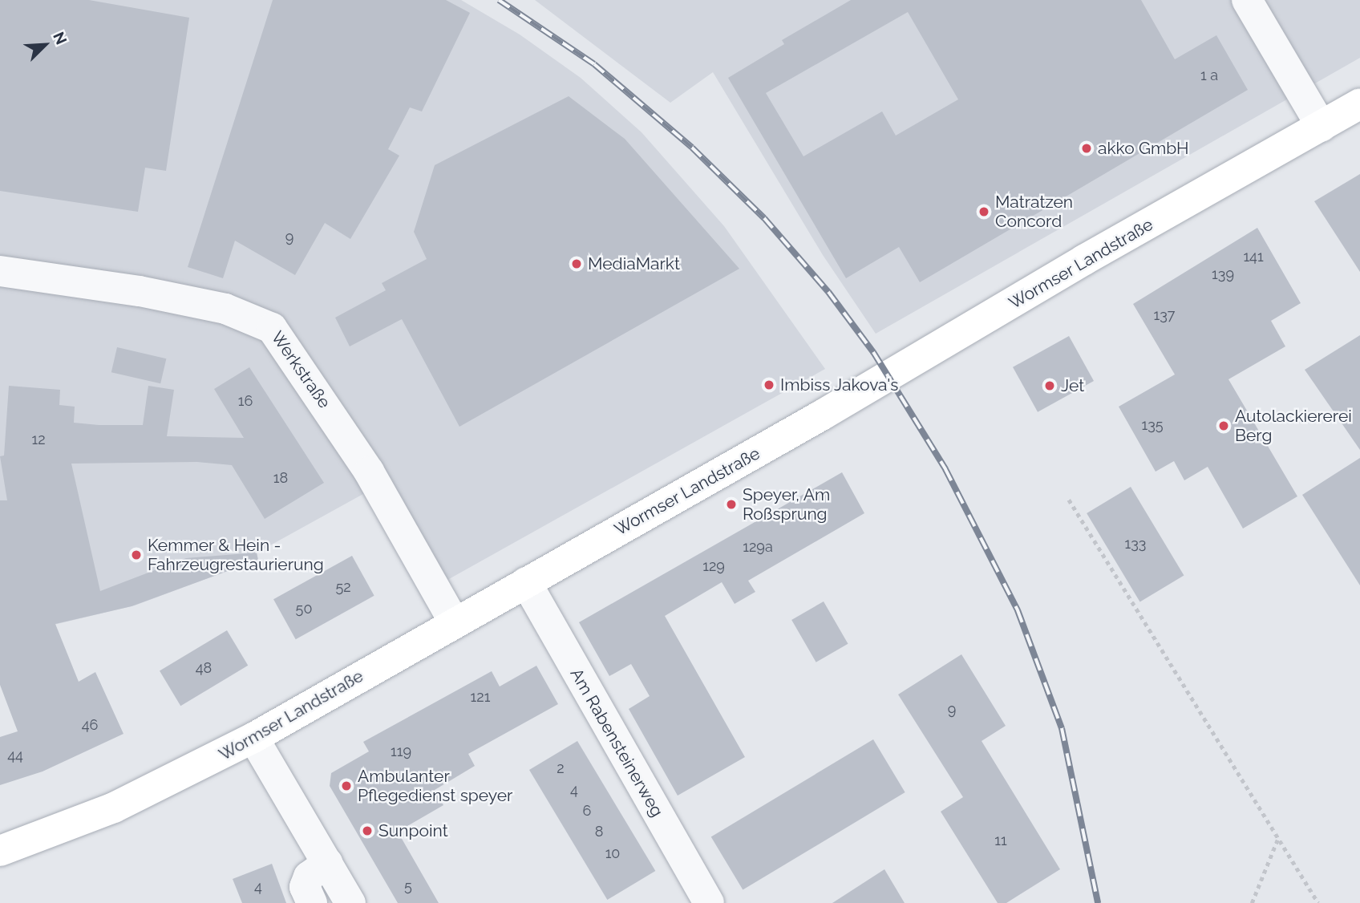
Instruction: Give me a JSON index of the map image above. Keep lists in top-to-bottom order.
{
  "streets": {
    "main road": ["Wormser Landstraße"],
    "street": ["Werkstraße", "Am Rabensteinerweg"]
  },
  "crossings": [
    ["Wormser Landstraße", "Werkstraße"],
    ["Wormser Landstraße", "Am Rabensteinerweg"]
  ],
  "places": [
    "akko GmbH",
    "Matratzen Concord",
    "MediaMarkt",
    "Imbiss Jakova's",
    "Jet",
    "Autolackiererei Berg",
    "Speyer, Am Roßsprung",
    "Kemmer & Hein - Fahrzeugrestaurierung",
    "Ambulanter Pflegedienst speyer",
    "Sunpoint"
  ],
  "house_numbers": [
    "1 a",
    "9",
    "141",
    "139",
    "137",
    "16",
    "135",
    "12",
    "18",
    "133",
    "129a",
    "129",
    "52",
    "50",
    "48",
    "121",
    "9",
    "46",
    "119",
    "44",
    "2",
    "4",
    "6",
    "8",
    "11",
    "10",
    "5",
    "4"
  ],
  "north": "top right"
}
